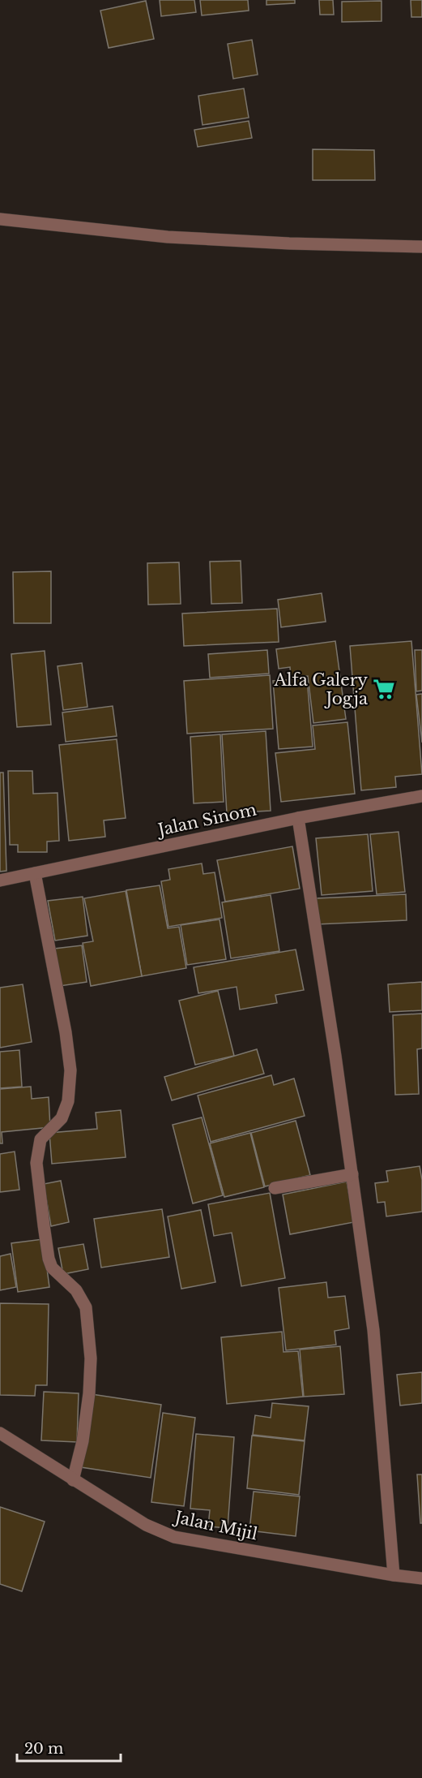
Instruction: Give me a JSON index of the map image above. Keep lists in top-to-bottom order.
{
  "streets": {
    "street": ["Jalan Sinom", "Jalan Mijil"]
  },
  "places": {
    "supermarket": ["Alfa Galery Jogja"]
  },
  "scale_bar": "20 m"
}
